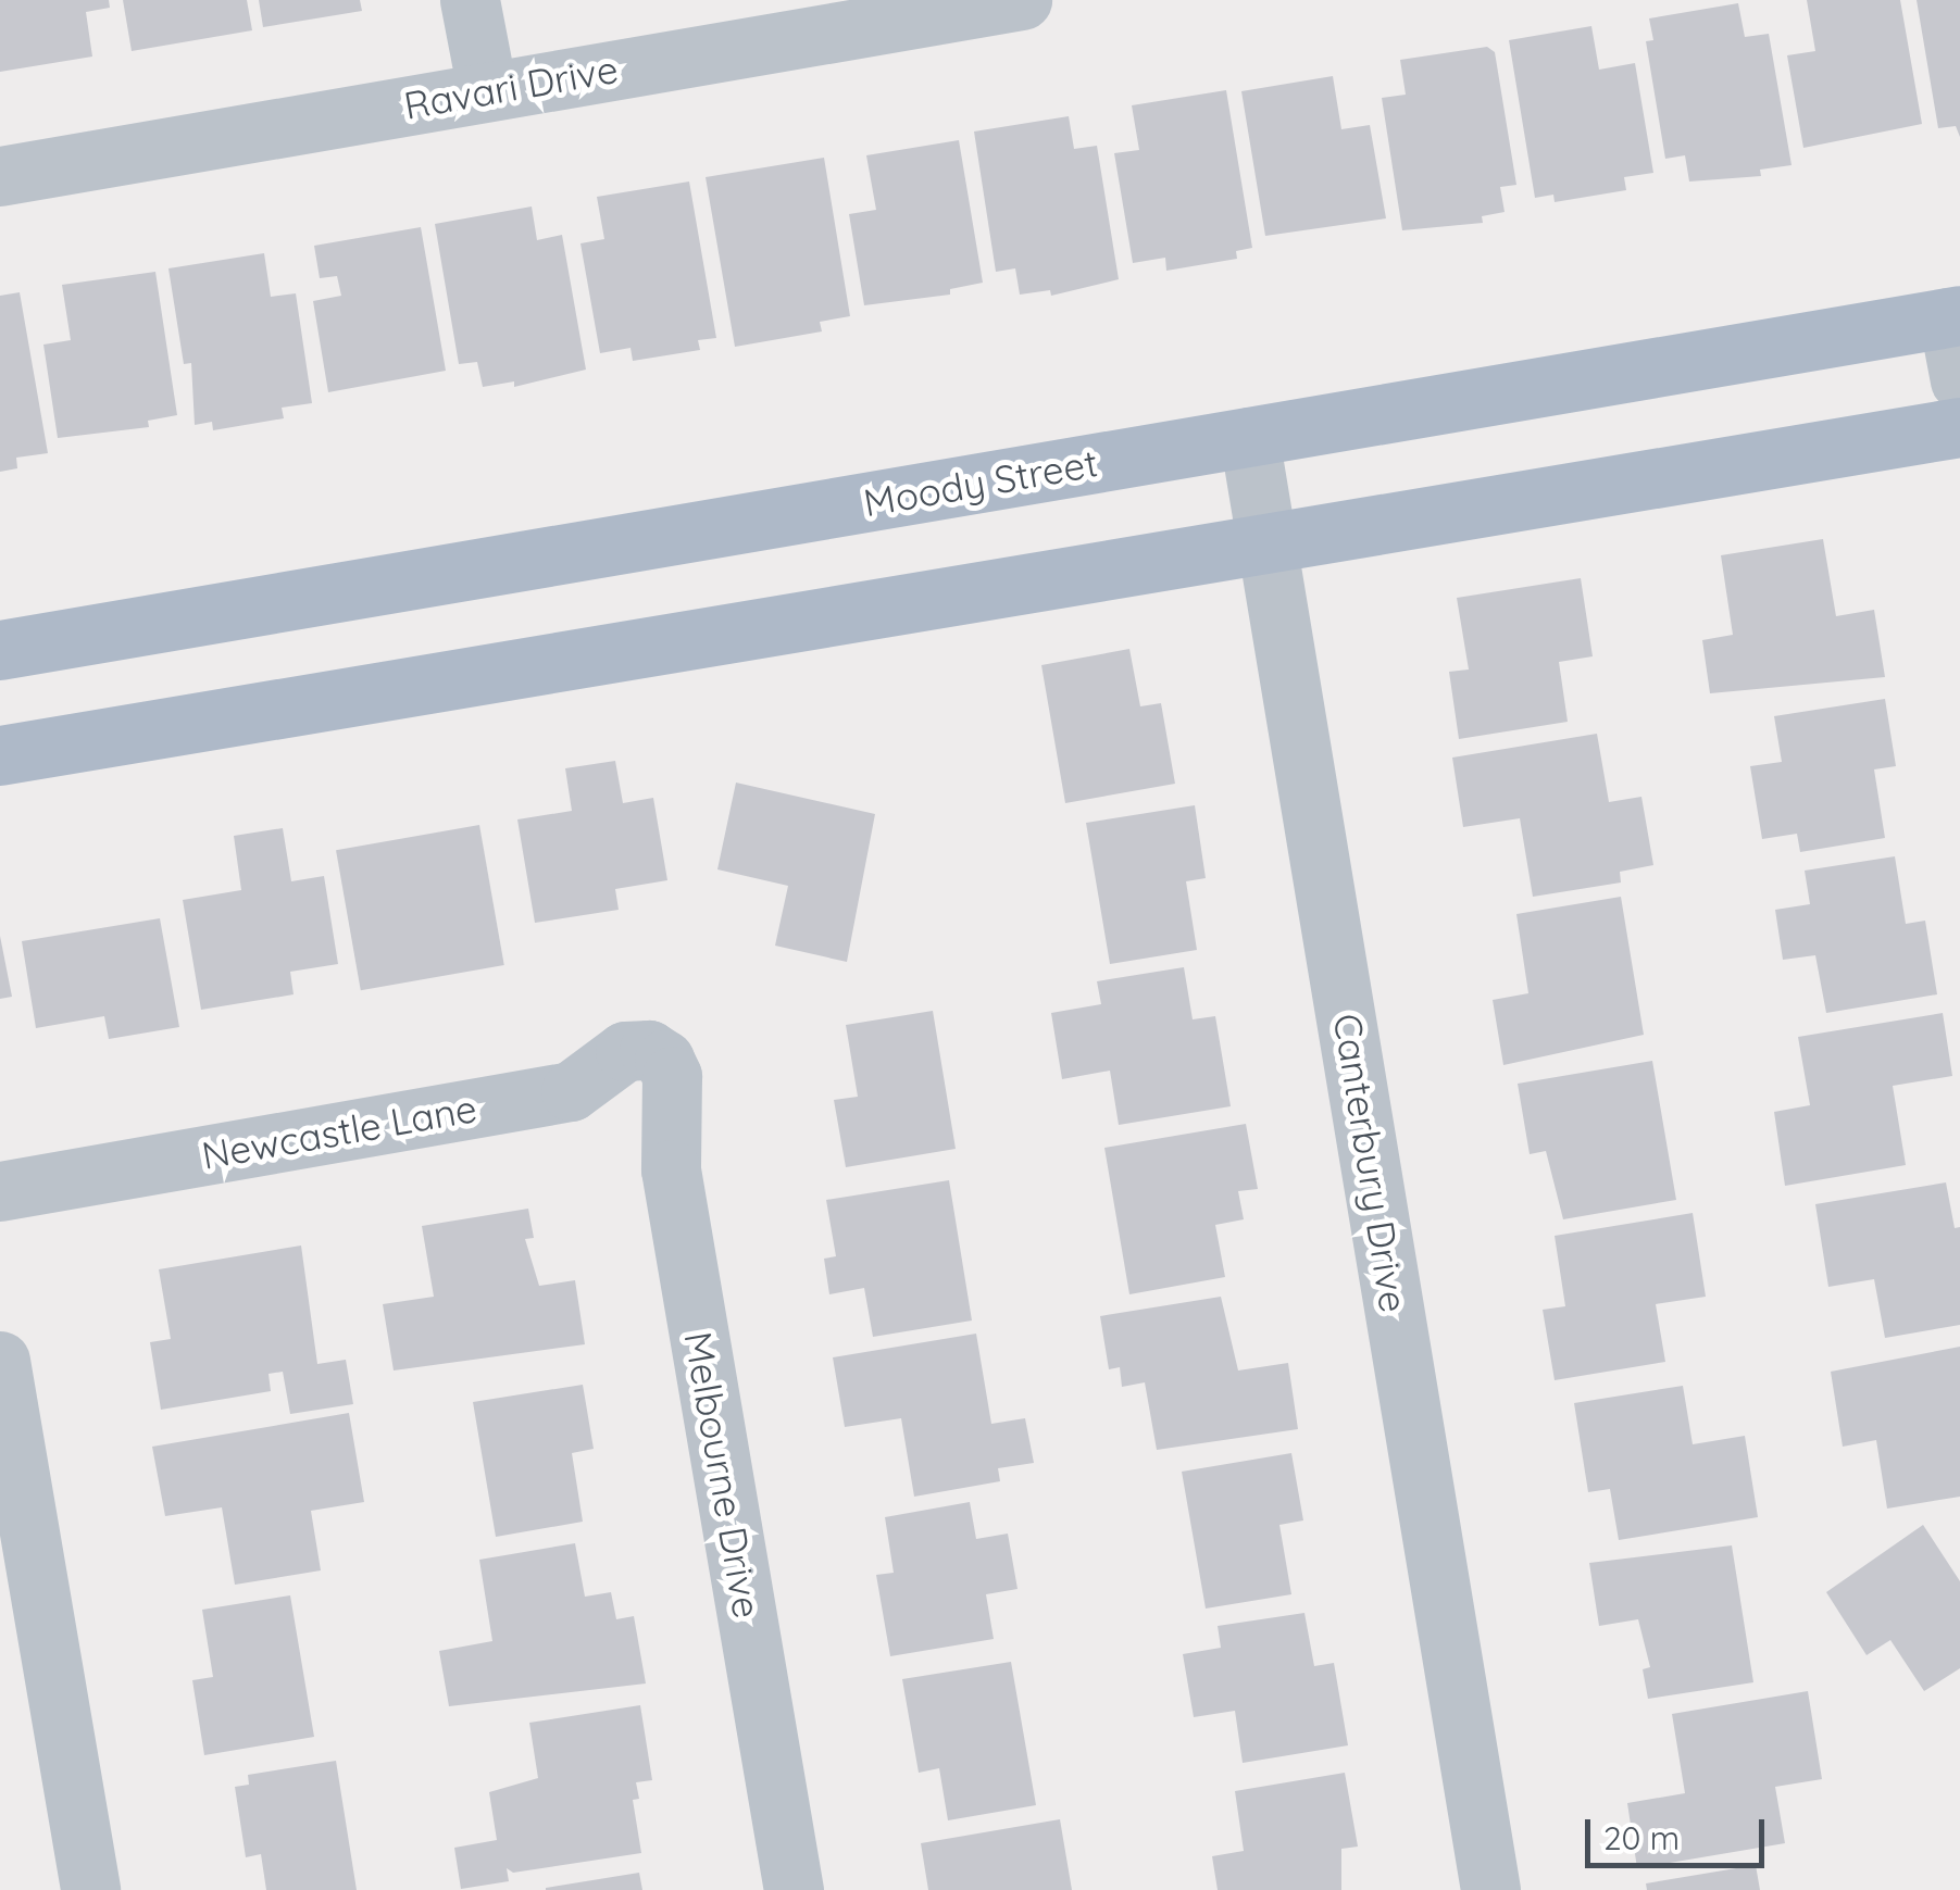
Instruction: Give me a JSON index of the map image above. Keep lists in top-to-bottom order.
{
  "streets": {
    "main road": ["Moody Street"],
    "street": [
      "Ravari Drive",
      "Newcastle Lane",
      "Canterbury Drive",
      "Melbourne Drive"
    ]
  },
  "crossings": [
    ["Moody Street", "Canterbury Drive"],
    ["Newcastle Lane", "Melbourne Drive"]
  ],
  "scale_bar": "20 m"
}
